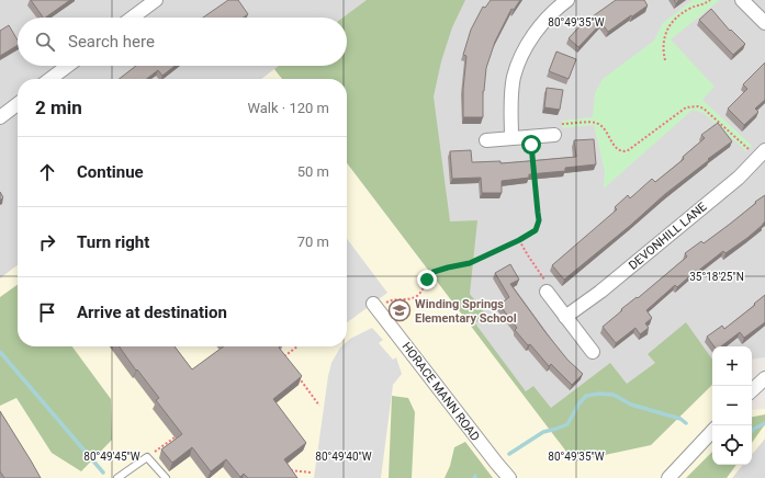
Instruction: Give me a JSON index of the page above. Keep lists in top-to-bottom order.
{
  "streets": {
    "street": ["DEVONHILL LANE", "HORACE MANN ROAD"]
  },
  "places": {
    "school or university": ["Winding Springs Elementary School"]
  },
  "page": {
    "search": "Search here",
    "heading": ["2 min", "Walk · 120 m"],
    "list": [
      ["Continue", "50 m"],
      ["Turn right", "70 m"],
      "Arrive at destination"
    ],
    "map_buttons": ["+", "−"]
  },
  "coordinates": [
    "80°49'35\"W",
    "35°18'25\"N",
    "80°49'45\"W",
    "80°49'40\"W"
  ]
}
